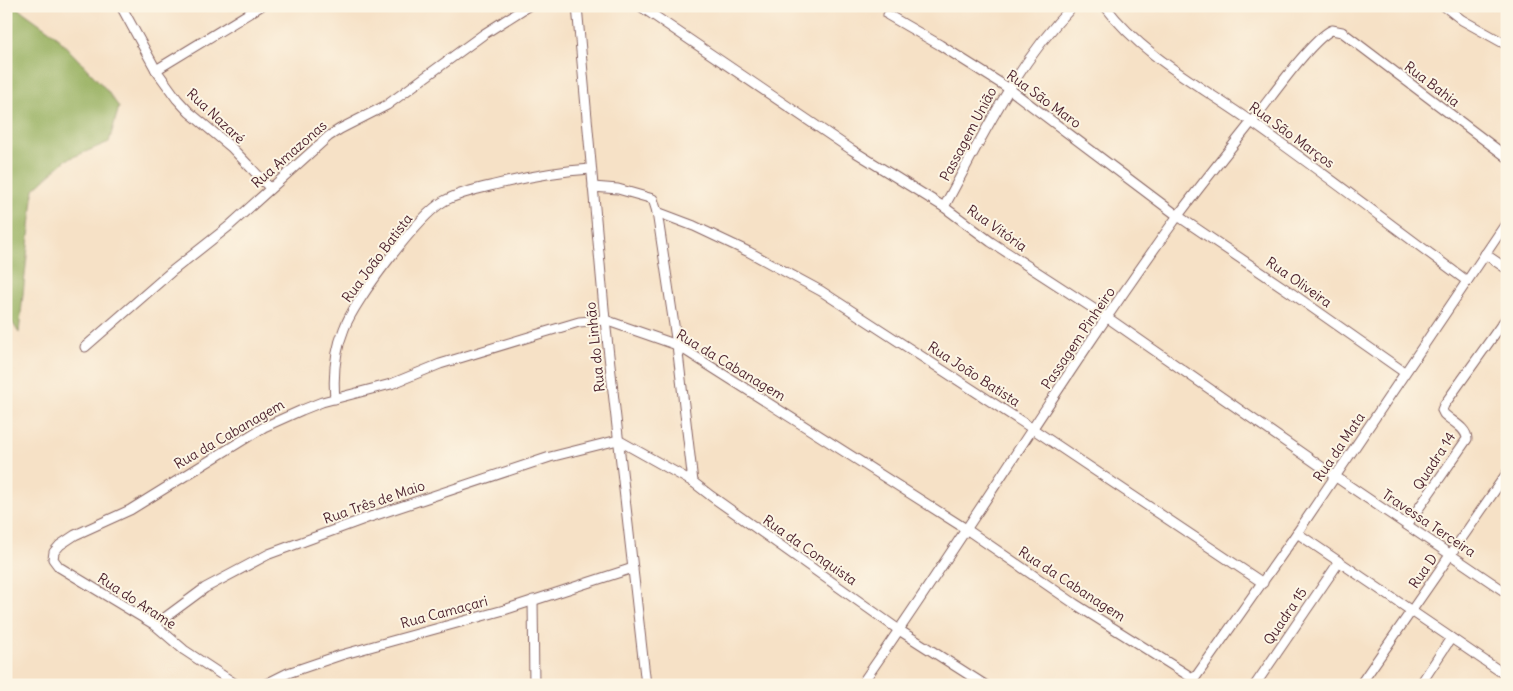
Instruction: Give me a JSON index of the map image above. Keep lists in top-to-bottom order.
{
  "streets": {
    "street": [
      "Rua Bahia",
      "Rua São Maro",
      "Rua Nazaré",
      "Passagem União",
      "Rua São Marços",
      "Rua Amazonas",
      "Rua Vitória",
      "Rua João Batista",
      "Rua Oliveira",
      "Passagem Pinheiro",
      "Rua do Linhão",
      "Rua da Cabanagem",
      "Rua da Mata",
      "Quadra 14",
      "Rua Três de Maio",
      "Travessa Terceira",
      "Rua da Conquista",
      "Rua D",
      "Rua do Arame",
      "Rua Camaçari",
      "Quadra 15"
    ]
  },
  "crossings": [
    ["Rua Bahia", "Passagem Pinheiro"],
    ["Rua São Maro", "Passagem União"],
    ["Rua São Maro", "Rua Oliveira"],
    ["Rua São Maro", "Passagem Pinheiro"],
    ["Rua Nazaré", "Rua Amazonas"],
    ["Passagem União", "Rua Vitória"],
    ["Rua São Marços", "Passagem Pinheiro"],
    ["Rua São Marços", "Rua da Mata"],
    ["Rua Vitória", "Passagem Pinheiro"],
    ["Rua Vitória", "Rua da Mata"],
    ["Rua Vitória", "Travessa Terceira"],
    ["Rua João Batista", "Passagem Pinheiro"],
    ["Rua João Batista", "Rua do Linhão"],
    ["Rua João Batista", "Rua da Cabanagem"],
    ["Rua João Batista", "Rua da Mata"],
    ["Rua Oliveira", "Passagem Pinheiro"],
    ["Rua Oliveira", "Rua da Mata"],
    ["Passagem Pinheiro", "Rua da Cabanagem"],
    ["Passagem Pinheiro", "Rua da Conquista"],
    ["Rua do Linhão", "Rua da Cabanagem"],
    ["Rua do Linhão", "Rua Três de Maio"],
    ["Rua do Linhão", "Rua da Conquista"],
    ["Rua do Linhão", "Rua Camaçari"],
    ["Rua da Cabanagem", "Rua da Mata"],
    ["Rua da Cabanagem", "Rua do Arame"],
    ["Rua da Mata", "Travessa Terceira"],
    ["Quadra 14", "Travessa Terceira"],
    ["Rua Três de Maio", "Rua da Conquista"],
    ["Rua Três de Maio", "Rua do Arame"],
    ["Travessa Terceira", "Rua D"]
  ]
}
